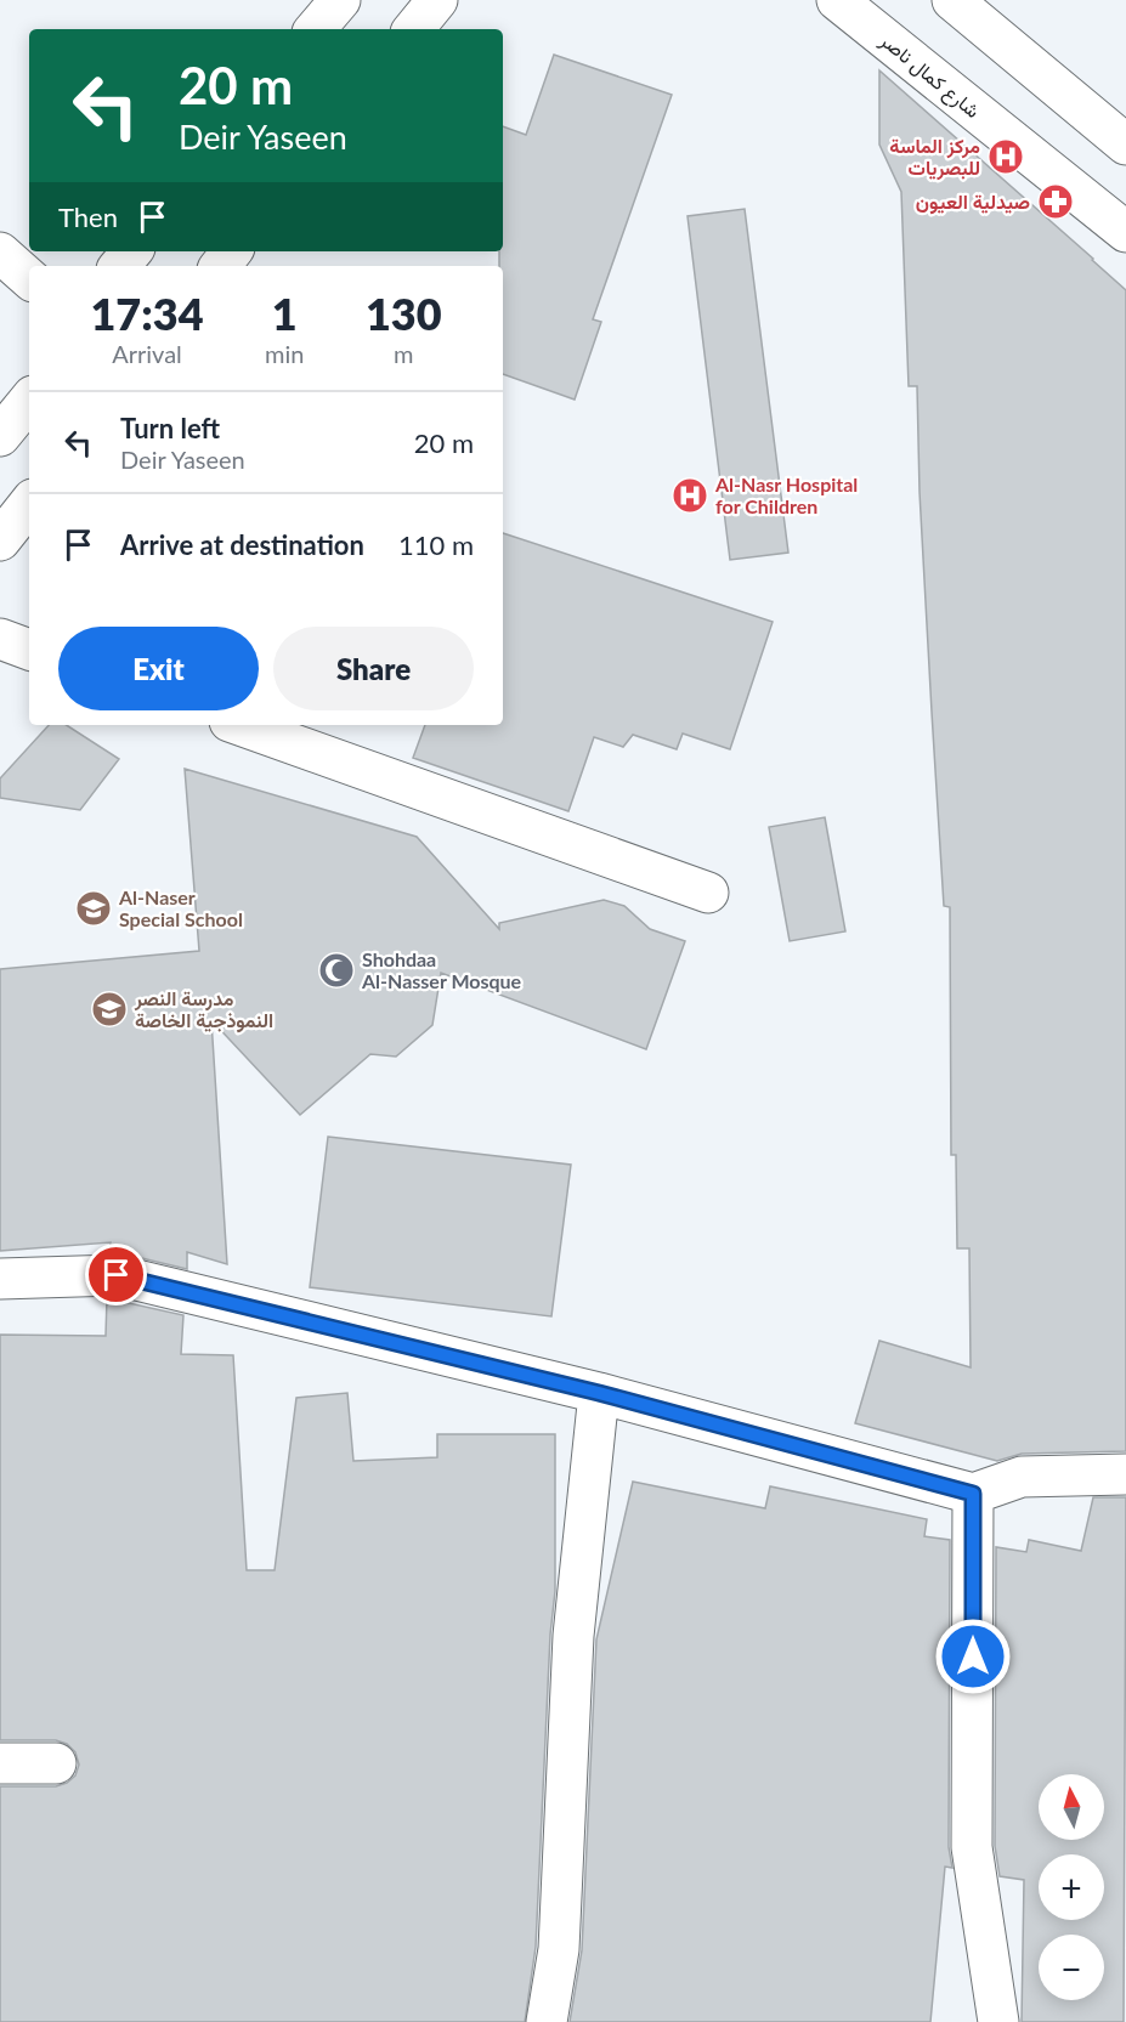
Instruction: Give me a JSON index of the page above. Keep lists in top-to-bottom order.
{
  "streets": {
    "street": ["شارع كمال ناصر"]
  },
  "places": {
    "hospital": ["مركز الماسة للبصريات", "Al-Nasr Hospital for Children"],
    "pharmacy": ["صيدلية العيون"],
    "school or university": ["Al-Naser Special School", "مدرسة النصر النموذجية الخاصة"],
    "mosque": ["Shohdaa Al-Nasser Mosque"]
  },
  "north": "top",
  "page": {
    "turn": ["20 m", "Deir Yaseen"],
    "then": "Then",
    "eta": [
      "17:34",
      "Arrival",
      "1",
      "min",
      "130",
      "m"
    ],
    "list": [
      {
        "name": "Turn left",
        "note": "Deir Yaseen",
        "value": "20 m"
      },
      {
        "name": "Arrive at destination",
        "value": "110 m"
      }
    ],
    "buttons": ["Exit", "Share"],
    "map_buttons": ["+", "−"]
  }
}
